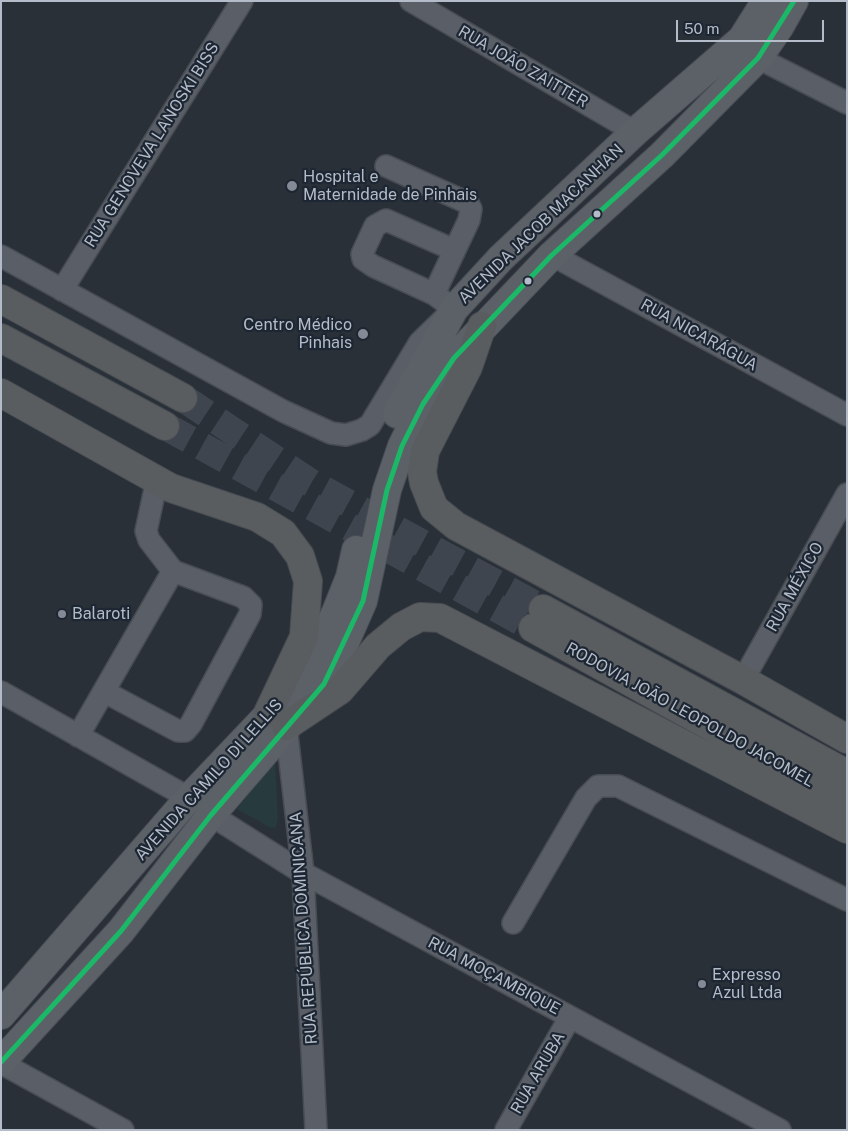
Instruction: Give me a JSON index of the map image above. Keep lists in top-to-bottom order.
{
  "streets": {
    "highway": ["RODOVIA JOÃO LEOPOLDO JACOMEL"],
    "main road": ["AVENIDA JACOB MACANHAN", "AVENIDA CAMILO DI LELLIS"],
    "street": [
      "RUA JOÃO ZAITTER",
      "RUA GENOVEVA LANOSKI BISS",
      "RUA NICARÁGUA",
      "RUA MÉXICO",
      "RUA REPÚBLICA DOMINICANA",
      "RUA MOÇAMBIQUE",
      "RUA ARUBA"
    ]
  },
  "crossings": [
    ["RUA JOÃO ZAITTER", "AVENIDA JACOB MACANHAN"],
    ["AVENIDA JACOB MACANHAN", "RUA NICARÁGUA"],
    ["AVENIDA JACOB MACANHAN", "AVENIDA CAMILO DI LELLIS"],
    ["AVENIDA CAMILO DI LELLIS", "RUA REPÚBLICA DOMINICANA"],
    ["AVENIDA CAMILO DI LELLIS", "RUA MOÇAMBIQUE"],
    ["RUA REPÚBLICA DOMINICANA", "RUA MOÇAMBIQUE"],
    ["RUA MOÇAMBIQUE", "RUA ARUBA"]
  ],
  "places": [
    "Hospital e Maternidade de Pinhais",
    "Centro Médico Pinhais",
    "Balaroti",
    "Expresso Azul Ltda"
  ],
  "scale_bar": "50 m"
}
